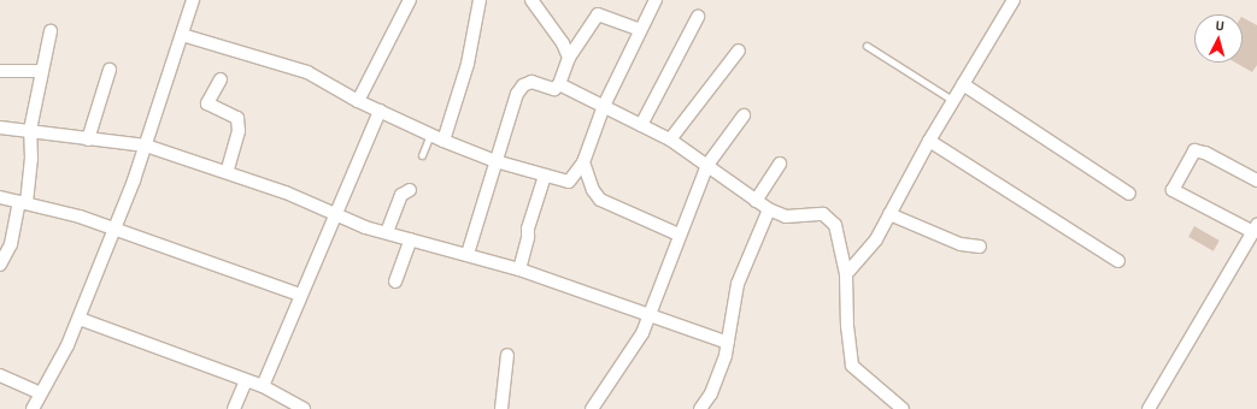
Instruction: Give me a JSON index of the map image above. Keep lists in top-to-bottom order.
{
  "north": "top"
}
